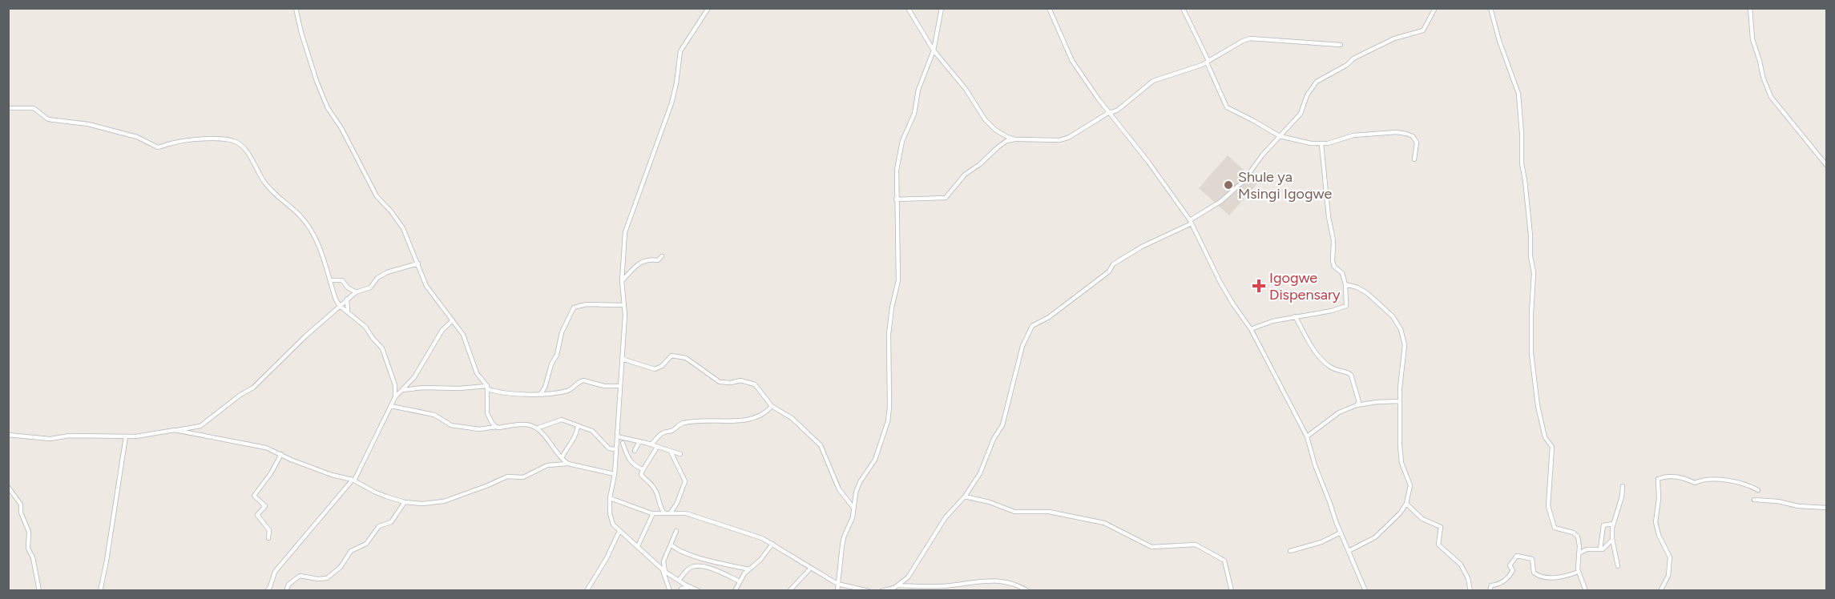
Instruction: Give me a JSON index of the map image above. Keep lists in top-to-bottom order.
{
  "places": {
    "other": ["Shule ya Msingi Igogwe"],
    "health": ["Igogwe Dispensary"]
  }
}
